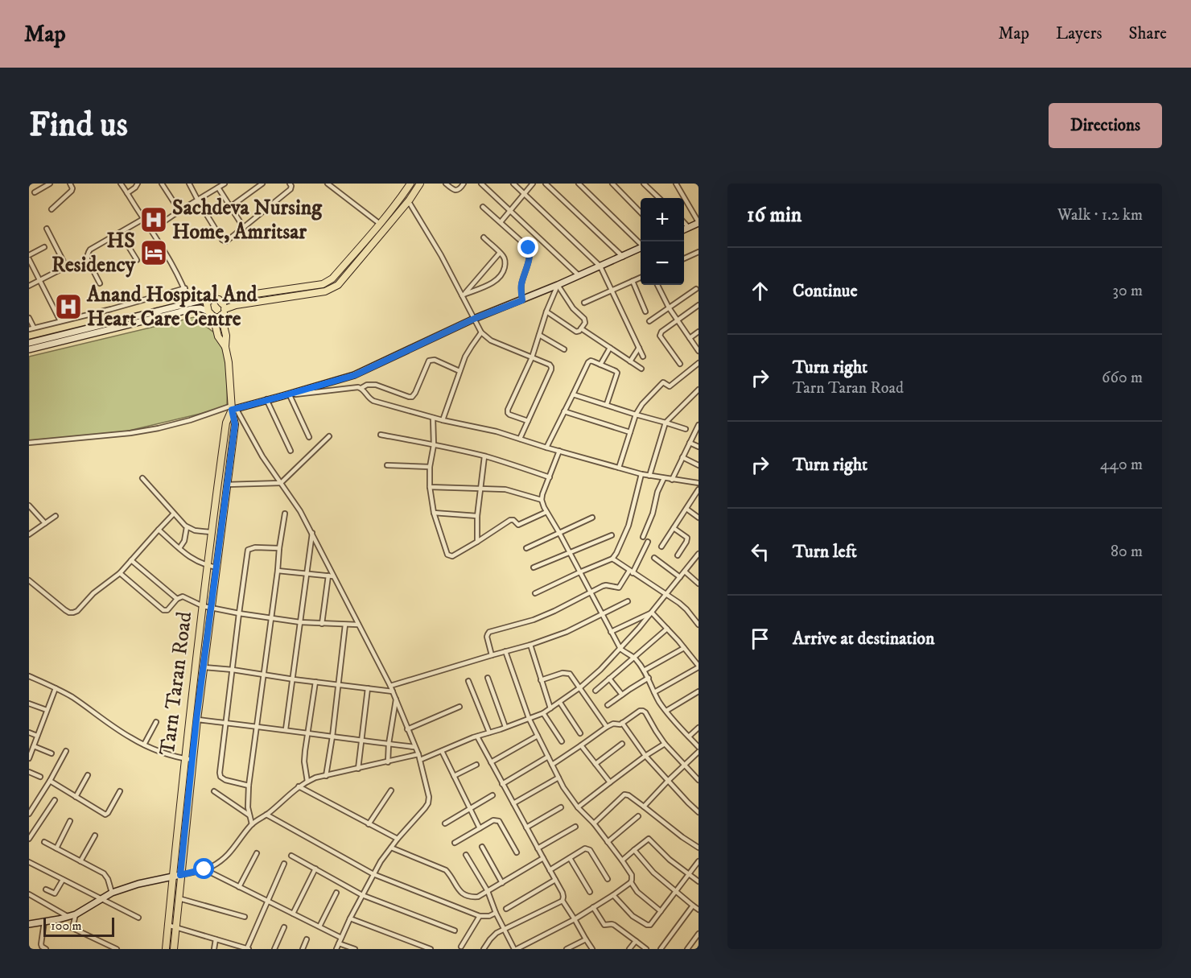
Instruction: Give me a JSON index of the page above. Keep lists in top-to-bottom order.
{
  "streets": {
    "main road": ["Tarn Taran Road"]
  },
  "places": {
    "hospital": ["Sachdeva Nursing Home, Amritsar", "Anand Hospital And Heart Care Centre"],
    "hotel": ["HS Residency"]
  },
  "scale_bar": "100 m",
  "page": {
    "header": "Map",
    "nav": ["Map", "Layers", "Share"],
    "buttons": "Directions",
    "title": "Find us",
    "heading": ["16 min", "Walk · 1.2 km"],
    "map_buttons": ["+", "−"],
    "list": [
      ["Continue", "30 m"],
      ["Turn right", "Tarn Taran Road", "660 m"],
      ["Turn right", "440 m"],
      ["Turn left", "80 m"],
      "Arrive at destination"
    ],
    "scale": "100 m"
  }
}
